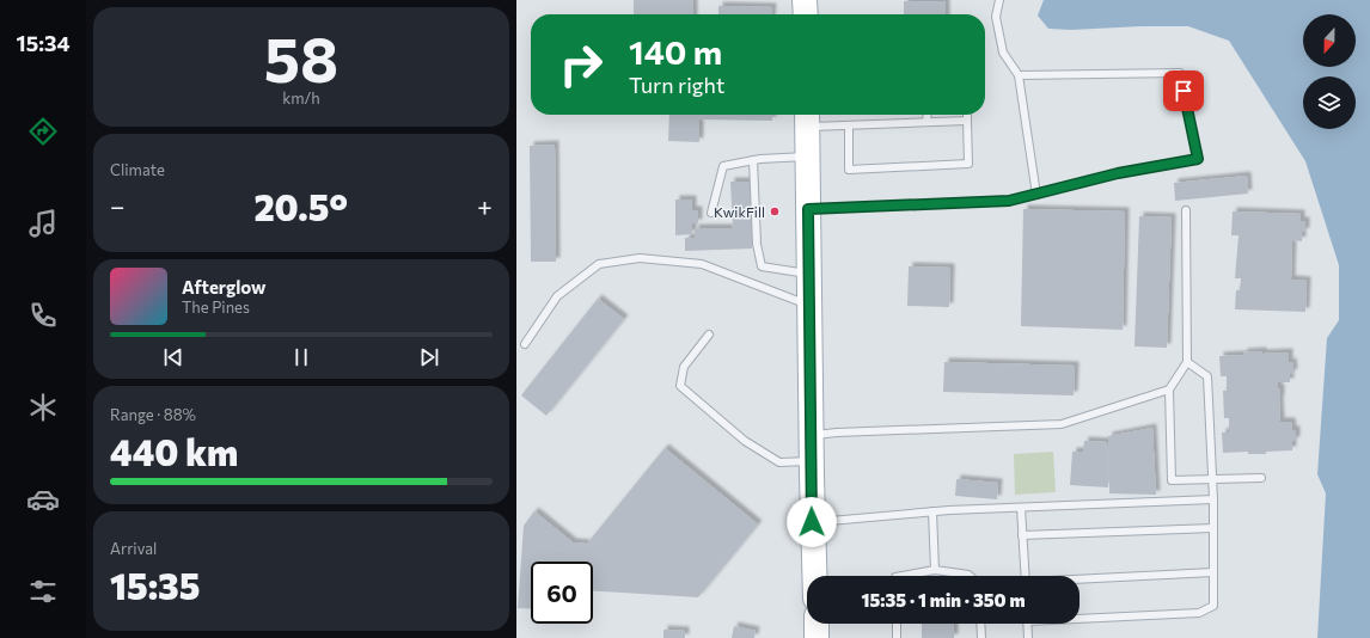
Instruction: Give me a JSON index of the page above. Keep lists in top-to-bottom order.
{
  "places": ["KwikFill"],
  "north": "bottom",
  "page": {
    "tabs": "15:34",
    "tile": [
      ["58", "km/h"],
      "Climate",
      ["Range · 88%", "440 km"],
      ["Arrival", "15:35"]
    ],
    "turn": ["140 m", "Turn right"],
    "heat": ["−", "20.5°", "+"],
    "song": ["Afterglow", "The Pines"],
    "limit": "60",
    "trip": "15:35 · 1 min · 350 m"
  }
}
